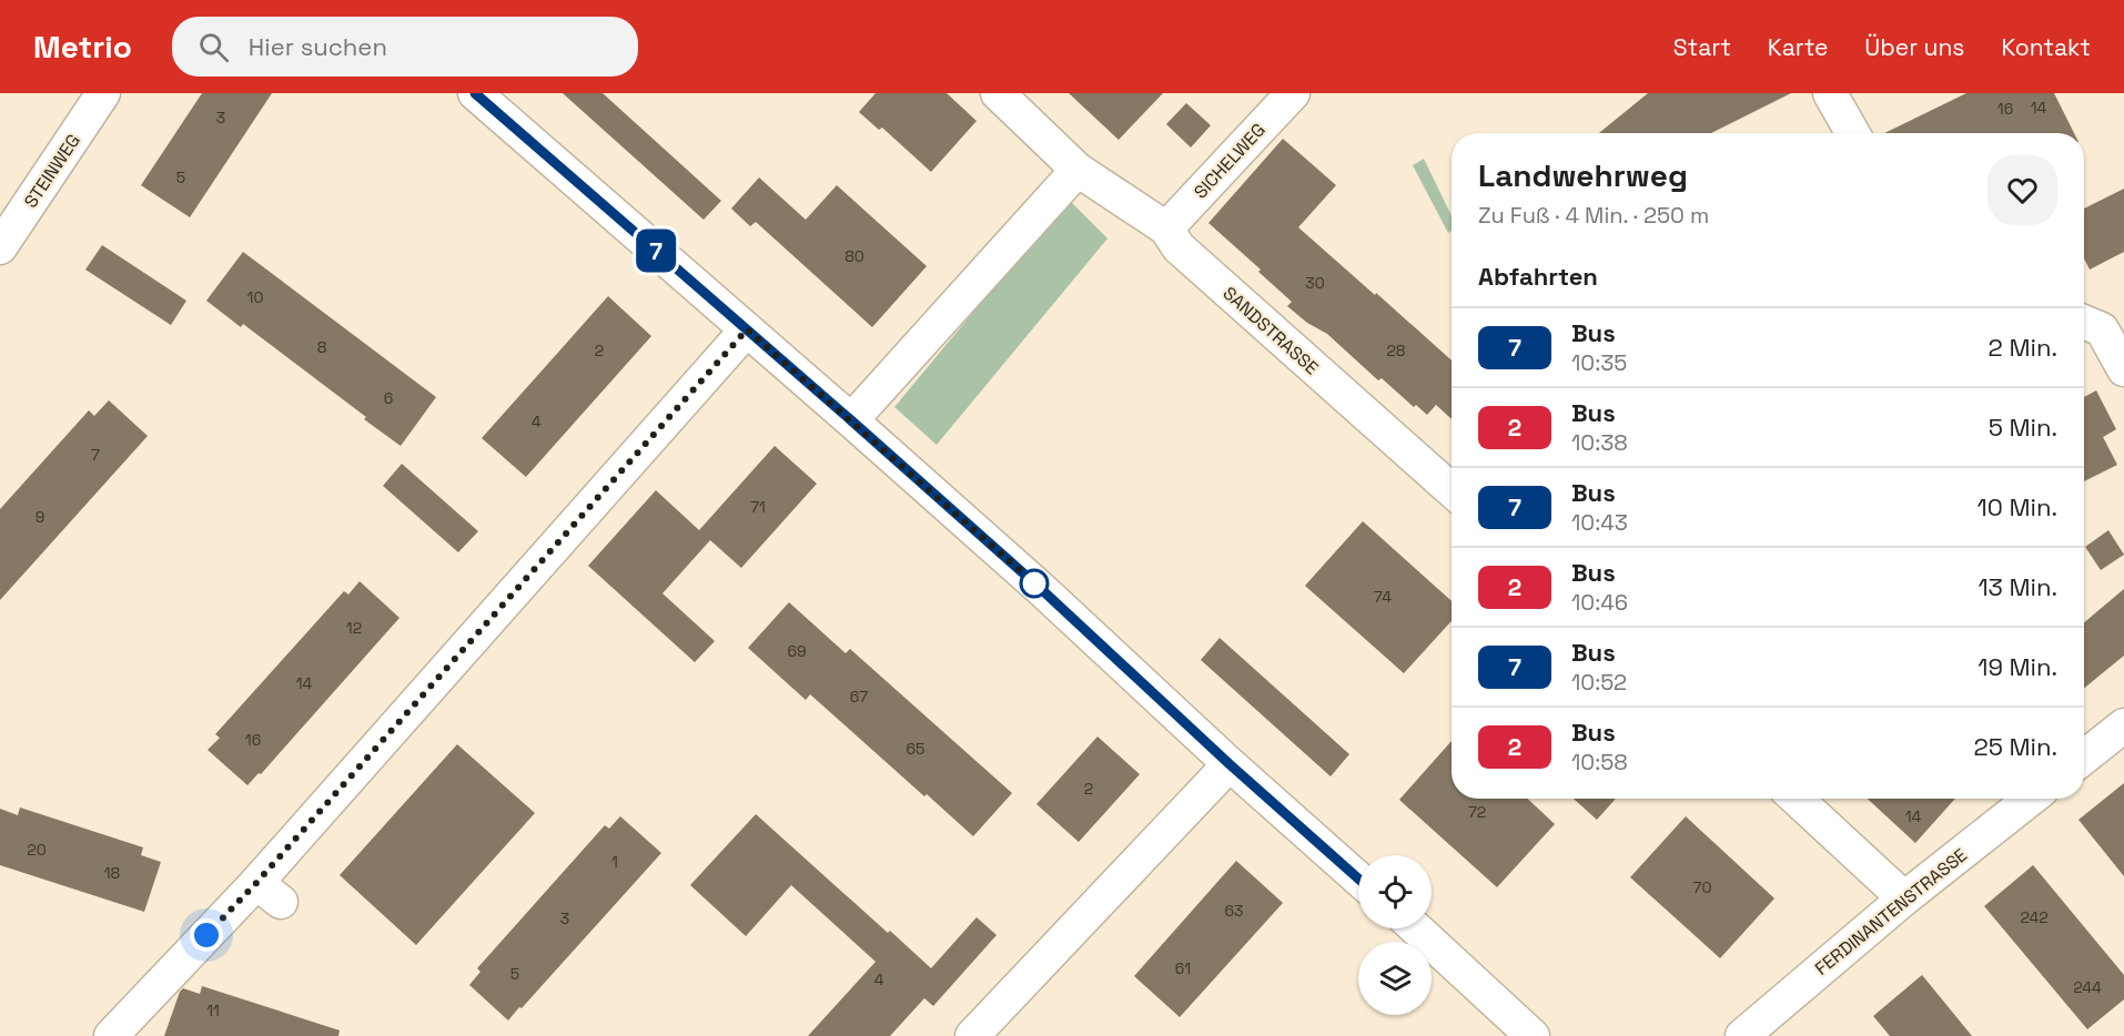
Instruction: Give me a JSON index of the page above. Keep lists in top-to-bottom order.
{
  "streets": {
    "street": [
      "SICHELWEG",
      "STEINWEG",
      "SANDSTRASSE",
      "FERDINANTENSTRASSE"
    ]
  },
  "crossings": [
    ["SICHELWEG", "SANDSTRASSE"]
  ],
  "lines": ["bus line 7"],
  "house_numbers": [
    "14",
    "16",
    "3",
    "5",
    "80",
    "30",
    "10",
    "8",
    "2",
    "28",
    "6",
    "4",
    "7",
    "71",
    "9",
    "74",
    "12",
    "69",
    "14",
    "67",
    "16",
    "65",
    "2",
    "72",
    "14",
    "20",
    "1",
    "18",
    "70",
    "63",
    "242",
    "3",
    "61",
    "5",
    "4",
    "244",
    "11"
  ],
  "page": {
    "header": "Metrio",
    "search": "Hier suchen",
    "nav": [
      "Start",
      "Karte",
      "Über uns",
      "Kontakt"
    ],
    "on_map": "7",
    "heading": [
      ["Landwehrweg", "Zu Fuß · 4 Min. · 250 m"],
      "Abfahrten"
    ],
    "list": [
      {
        "mark": "7",
        "name": "Bus",
        "note": "10:35",
        "value": "2 Min."
      },
      {
        "mark": "2",
        "name": "Bus",
        "note": "10:38",
        "value": "5 Min."
      },
      {
        "mark": "7",
        "name": "Bus",
        "note": "10:43",
        "value": "10 Min."
      },
      {
        "mark": "2",
        "name": "Bus",
        "note": "10:46",
        "value": "13 Min."
      },
      {
        "mark": "7",
        "name": "Bus",
        "note": "10:52",
        "value": "19 Min."
      },
      {
        "mark": "2",
        "name": "Bus",
        "note": "10:58",
        "value": "25 Min."
      }
    ]
  }
}
